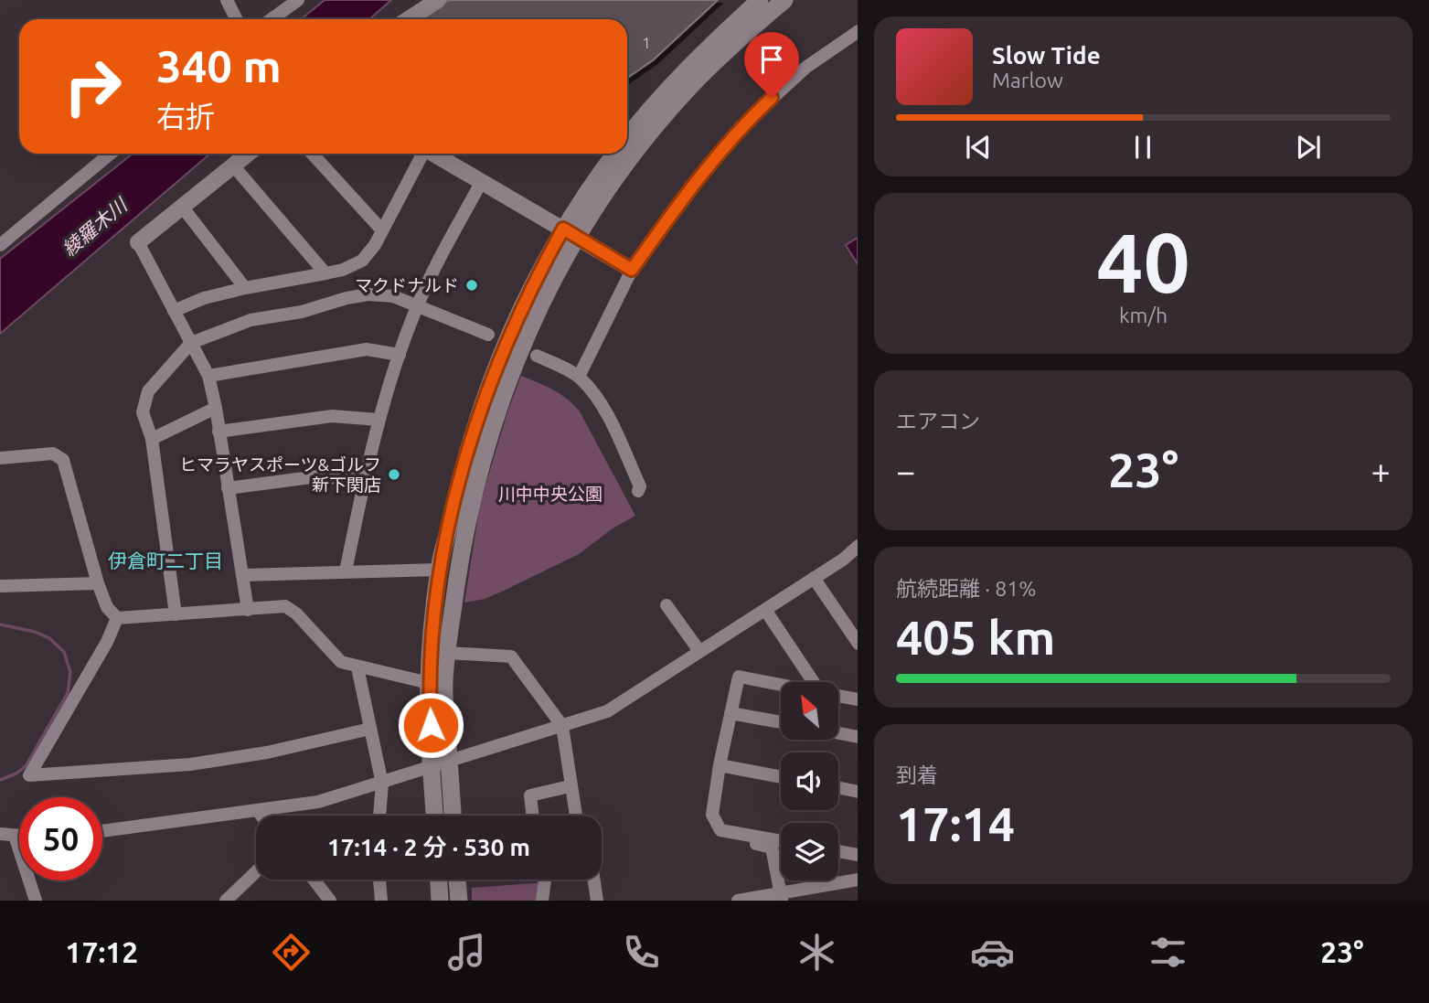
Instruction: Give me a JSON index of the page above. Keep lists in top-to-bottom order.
{
  "districts": ["伊倉町二丁目"],
  "water": ["綾羅木川"],
  "parks": ["川中中央公園"],
  "places": ["マクドナルド", "ヒマラヤスポーツ&ゴルフ 新下関店"],
  "house_numbers": ["1"],
  "north": "top left",
  "page": {
    "turn": ["340 m", "右折"],
    "song": ["Slow Tide", "Marlow"],
    "tile": [
      ["40", "km/h"],
      "エアコン",
      ["航続距離 · 81%", "405 km"],
      ["到着", "17:14"]
    ],
    "heat": ["−", "23°", "+"],
    "limit": "50",
    "trip": "17:14 · 2 分 · 530 m",
    "tabs": ["17:12", "23°"]
  }
}
